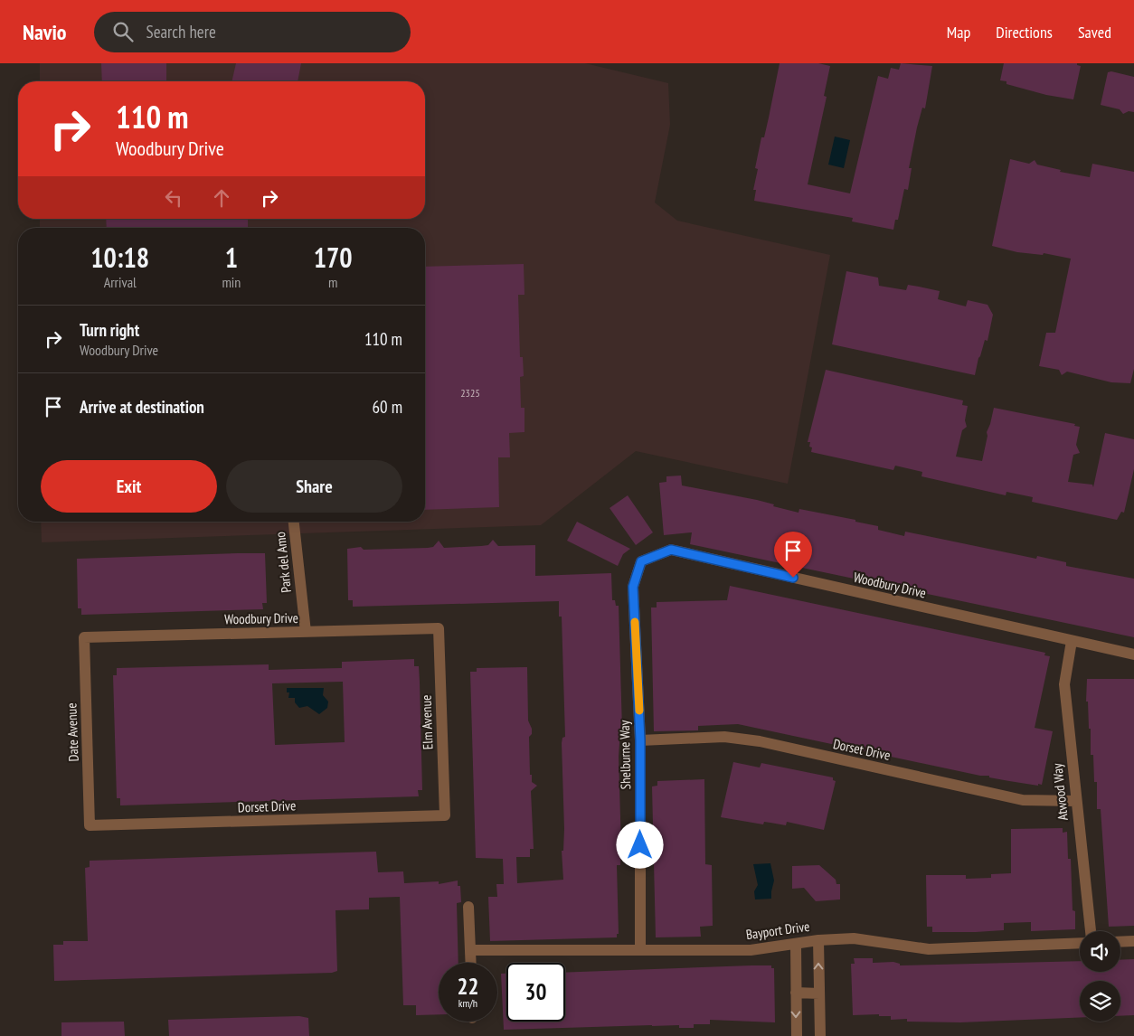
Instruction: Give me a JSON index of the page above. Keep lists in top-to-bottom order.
{
  "streets": {
    "street": [
      "Park del Amo",
      "Woodbury Drive",
      "Elm Avenue",
      "Date Avenue",
      "Dorset Drive",
      "Shelburne Way",
      "Atwood Way",
      "Bayport Drive"
    ]
  },
  "crossings": [
    ["Park del Amo", "Woodbury Drive"],
    ["Woodbury Drive", "Elm Avenue"],
    ["Woodbury Drive", "Date Avenue"],
    ["Woodbury Drive", "Shelburne Way"],
    ["Woodbury Drive", "Atwood Way"],
    ["Elm Avenue", "Dorset Drive"],
    ["Date Avenue", "Dorset Drive"],
    ["Dorset Drive", "Shelburne Way"],
    ["Dorset Drive", "Atwood Way"],
    ["Shelburne Way", "Bayport Drive"]
  ],
  "house_numbers": ["2325"],
  "page": {
    "header": "Navio",
    "search": "Search here",
    "nav": ["Map", "Directions", "Saved"],
    "turn": ["110 m", "Woodbury Drive"],
    "eta": [
      "10:18",
      "Arrival",
      "1",
      "min",
      "170",
      "m"
    ],
    "list": [
      {
        "name": "Turn right",
        "note": "Woodbury Drive",
        "value": "110 m"
      },
      {
        "name": "Arrive at destination",
        "value": "60 m"
      }
    ],
    "buttons": ["Exit", "Share"],
    "speed": "22 km/h",
    "limit": "30"
  }
}
